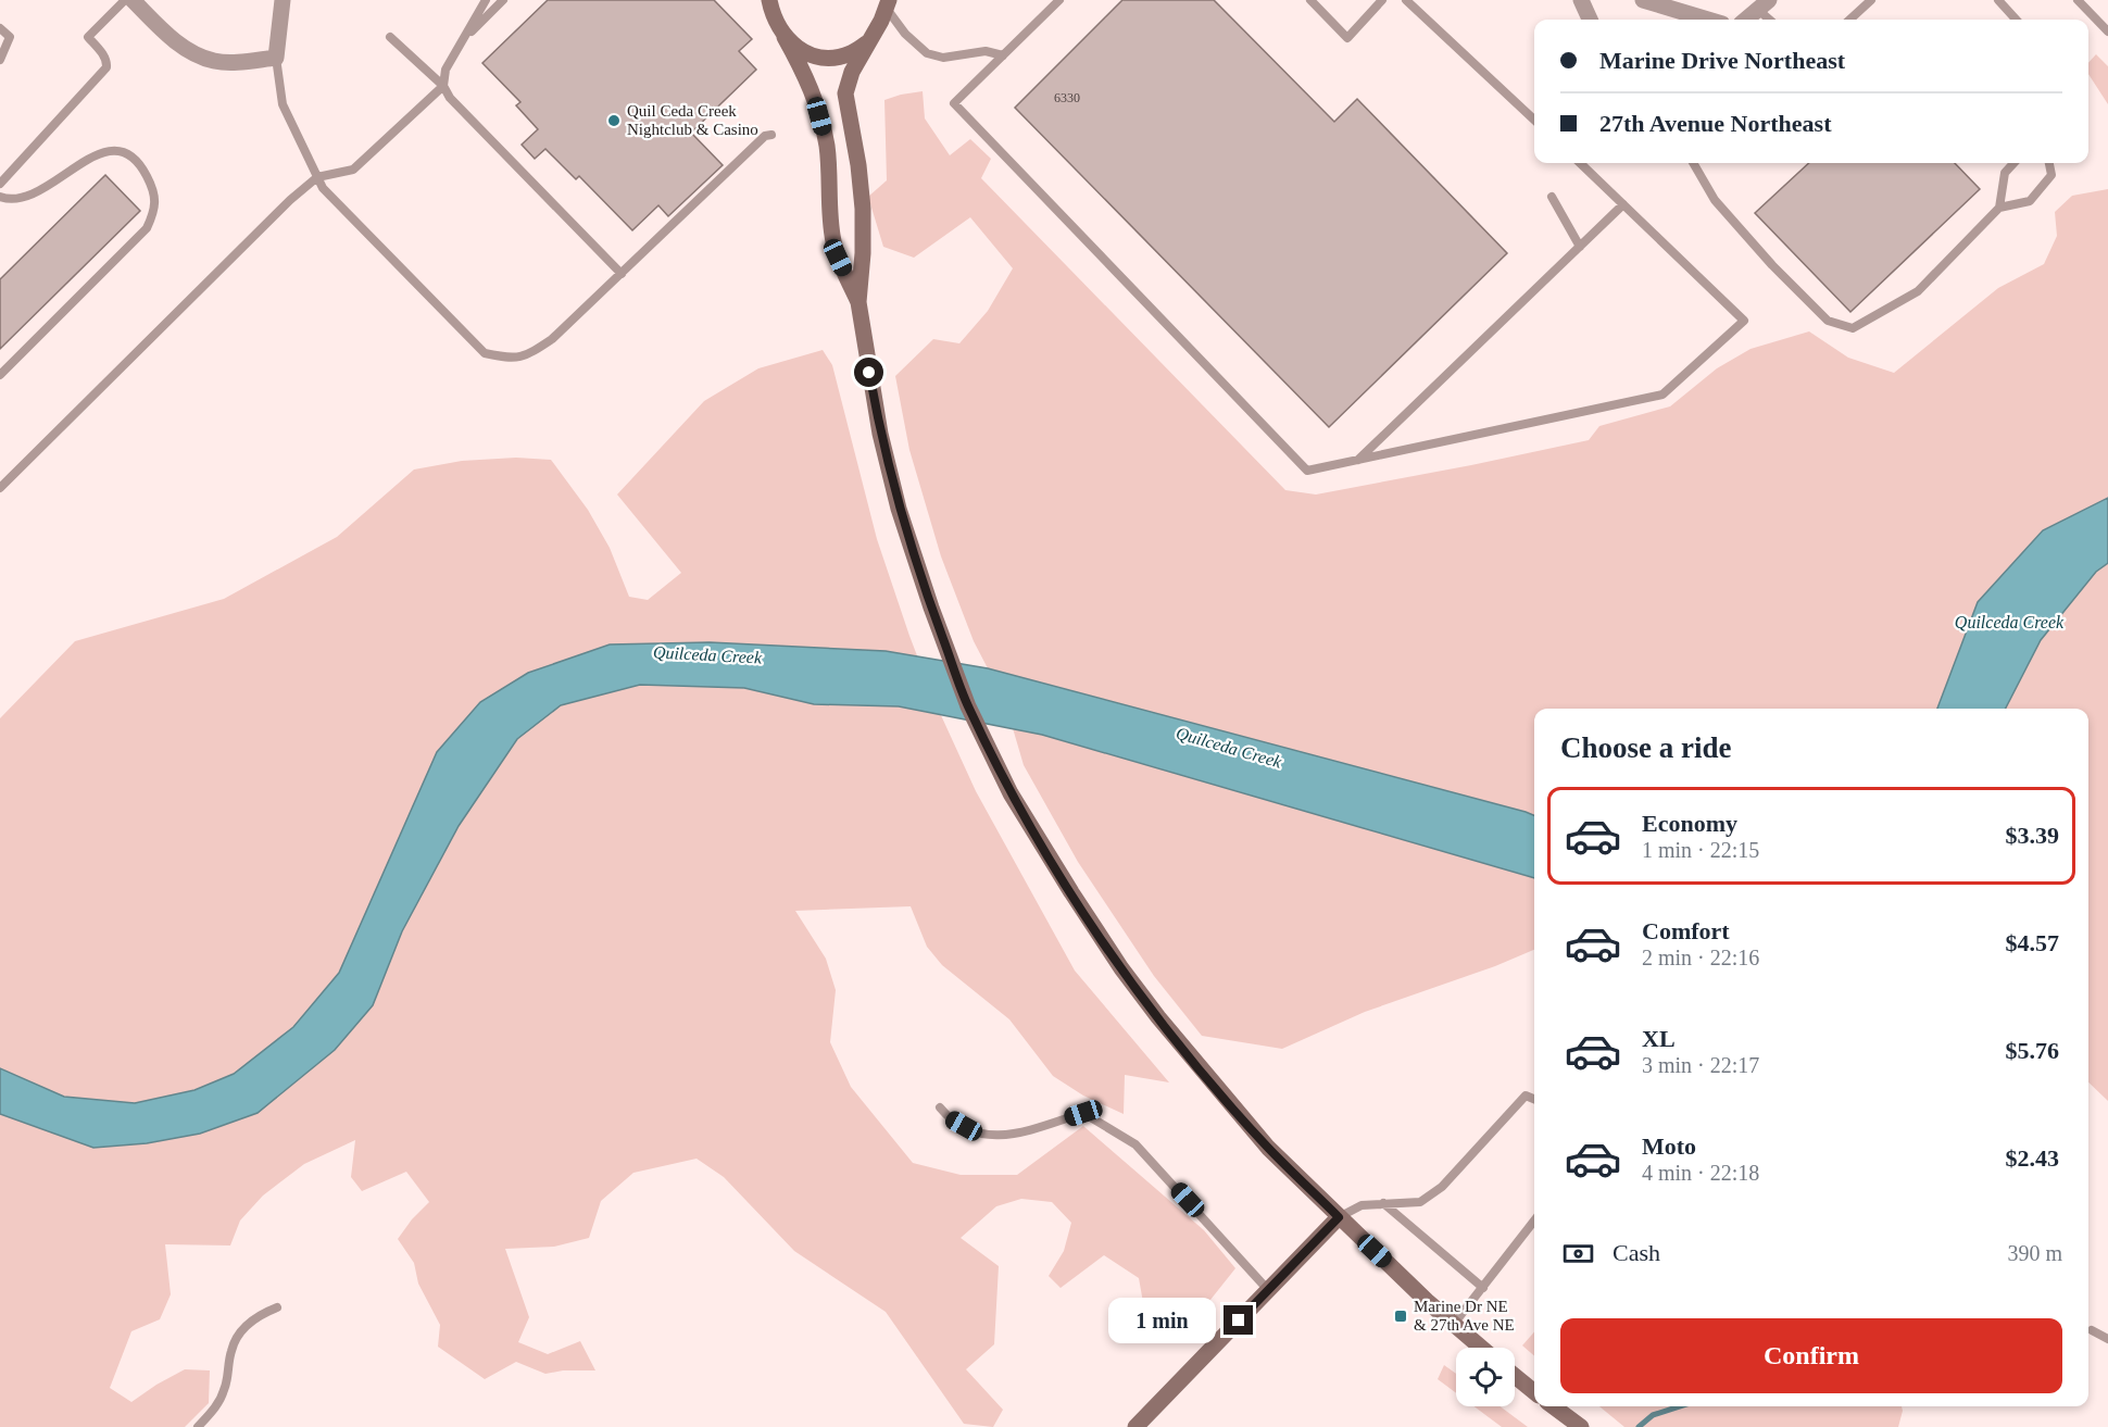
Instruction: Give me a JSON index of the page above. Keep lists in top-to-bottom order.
{
  "water": ["Quilceda Creek"],
  "places": {
    "other": ["Quil Ceda Creek Nightclub & Casino"],
    "transit": ["Marine Dr NE & 27th Ave NE"]
  },
  "house_numbers": ["6330"],
  "page": {
    "banner": ["Marine Drive Northeast", "27th Avenue Northeast"],
    "heading": "Choose a ride",
    "list": [
      {
        "name": "Economy",
        "note": "1 min · 22:15",
        "value": "$3.39"
      },
      {
        "name": "Comfort",
        "note": "2 min · 22:16",
        "value": "$4.57"
      },
      {
        "name": "XL",
        "note": "3 min · 22:17",
        "value": "$5.76"
      },
      {
        "name": "Moto",
        "note": "4 min · 22:18",
        "value": "$2.43"
      }
    ],
    "pay": ["Cash", "390 m"],
    "bubble": "1 min",
    "buttons": "Confirm"
  }
}
